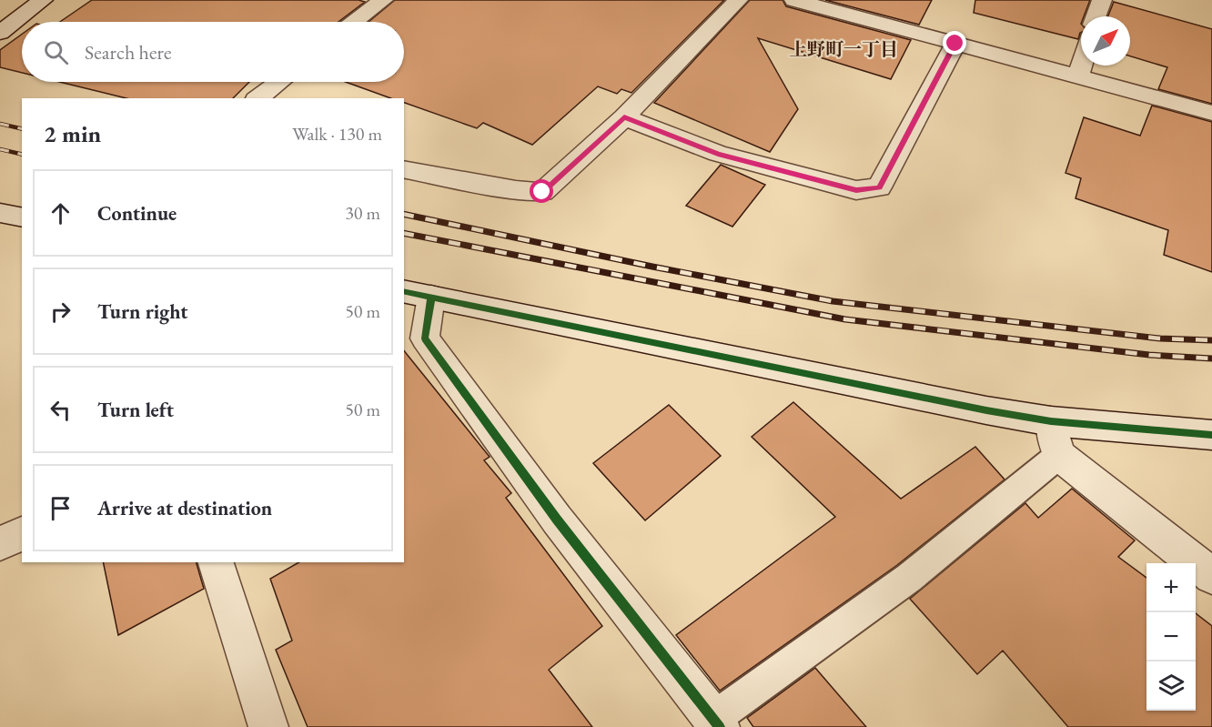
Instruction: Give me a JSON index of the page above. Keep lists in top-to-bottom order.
{
  "districts": ["上野町一丁目"],
  "north": "top right",
  "page": {
    "search": "Search here",
    "heading": ["2 min", "Walk · 130 m"],
    "list": [
      ["Continue", "30 m"],
      ["Turn right", "50 m"],
      ["Turn left", "50 m"],
      "Arrive at destination"
    ],
    "map_buttons": ["+", "−"]
  }
}
